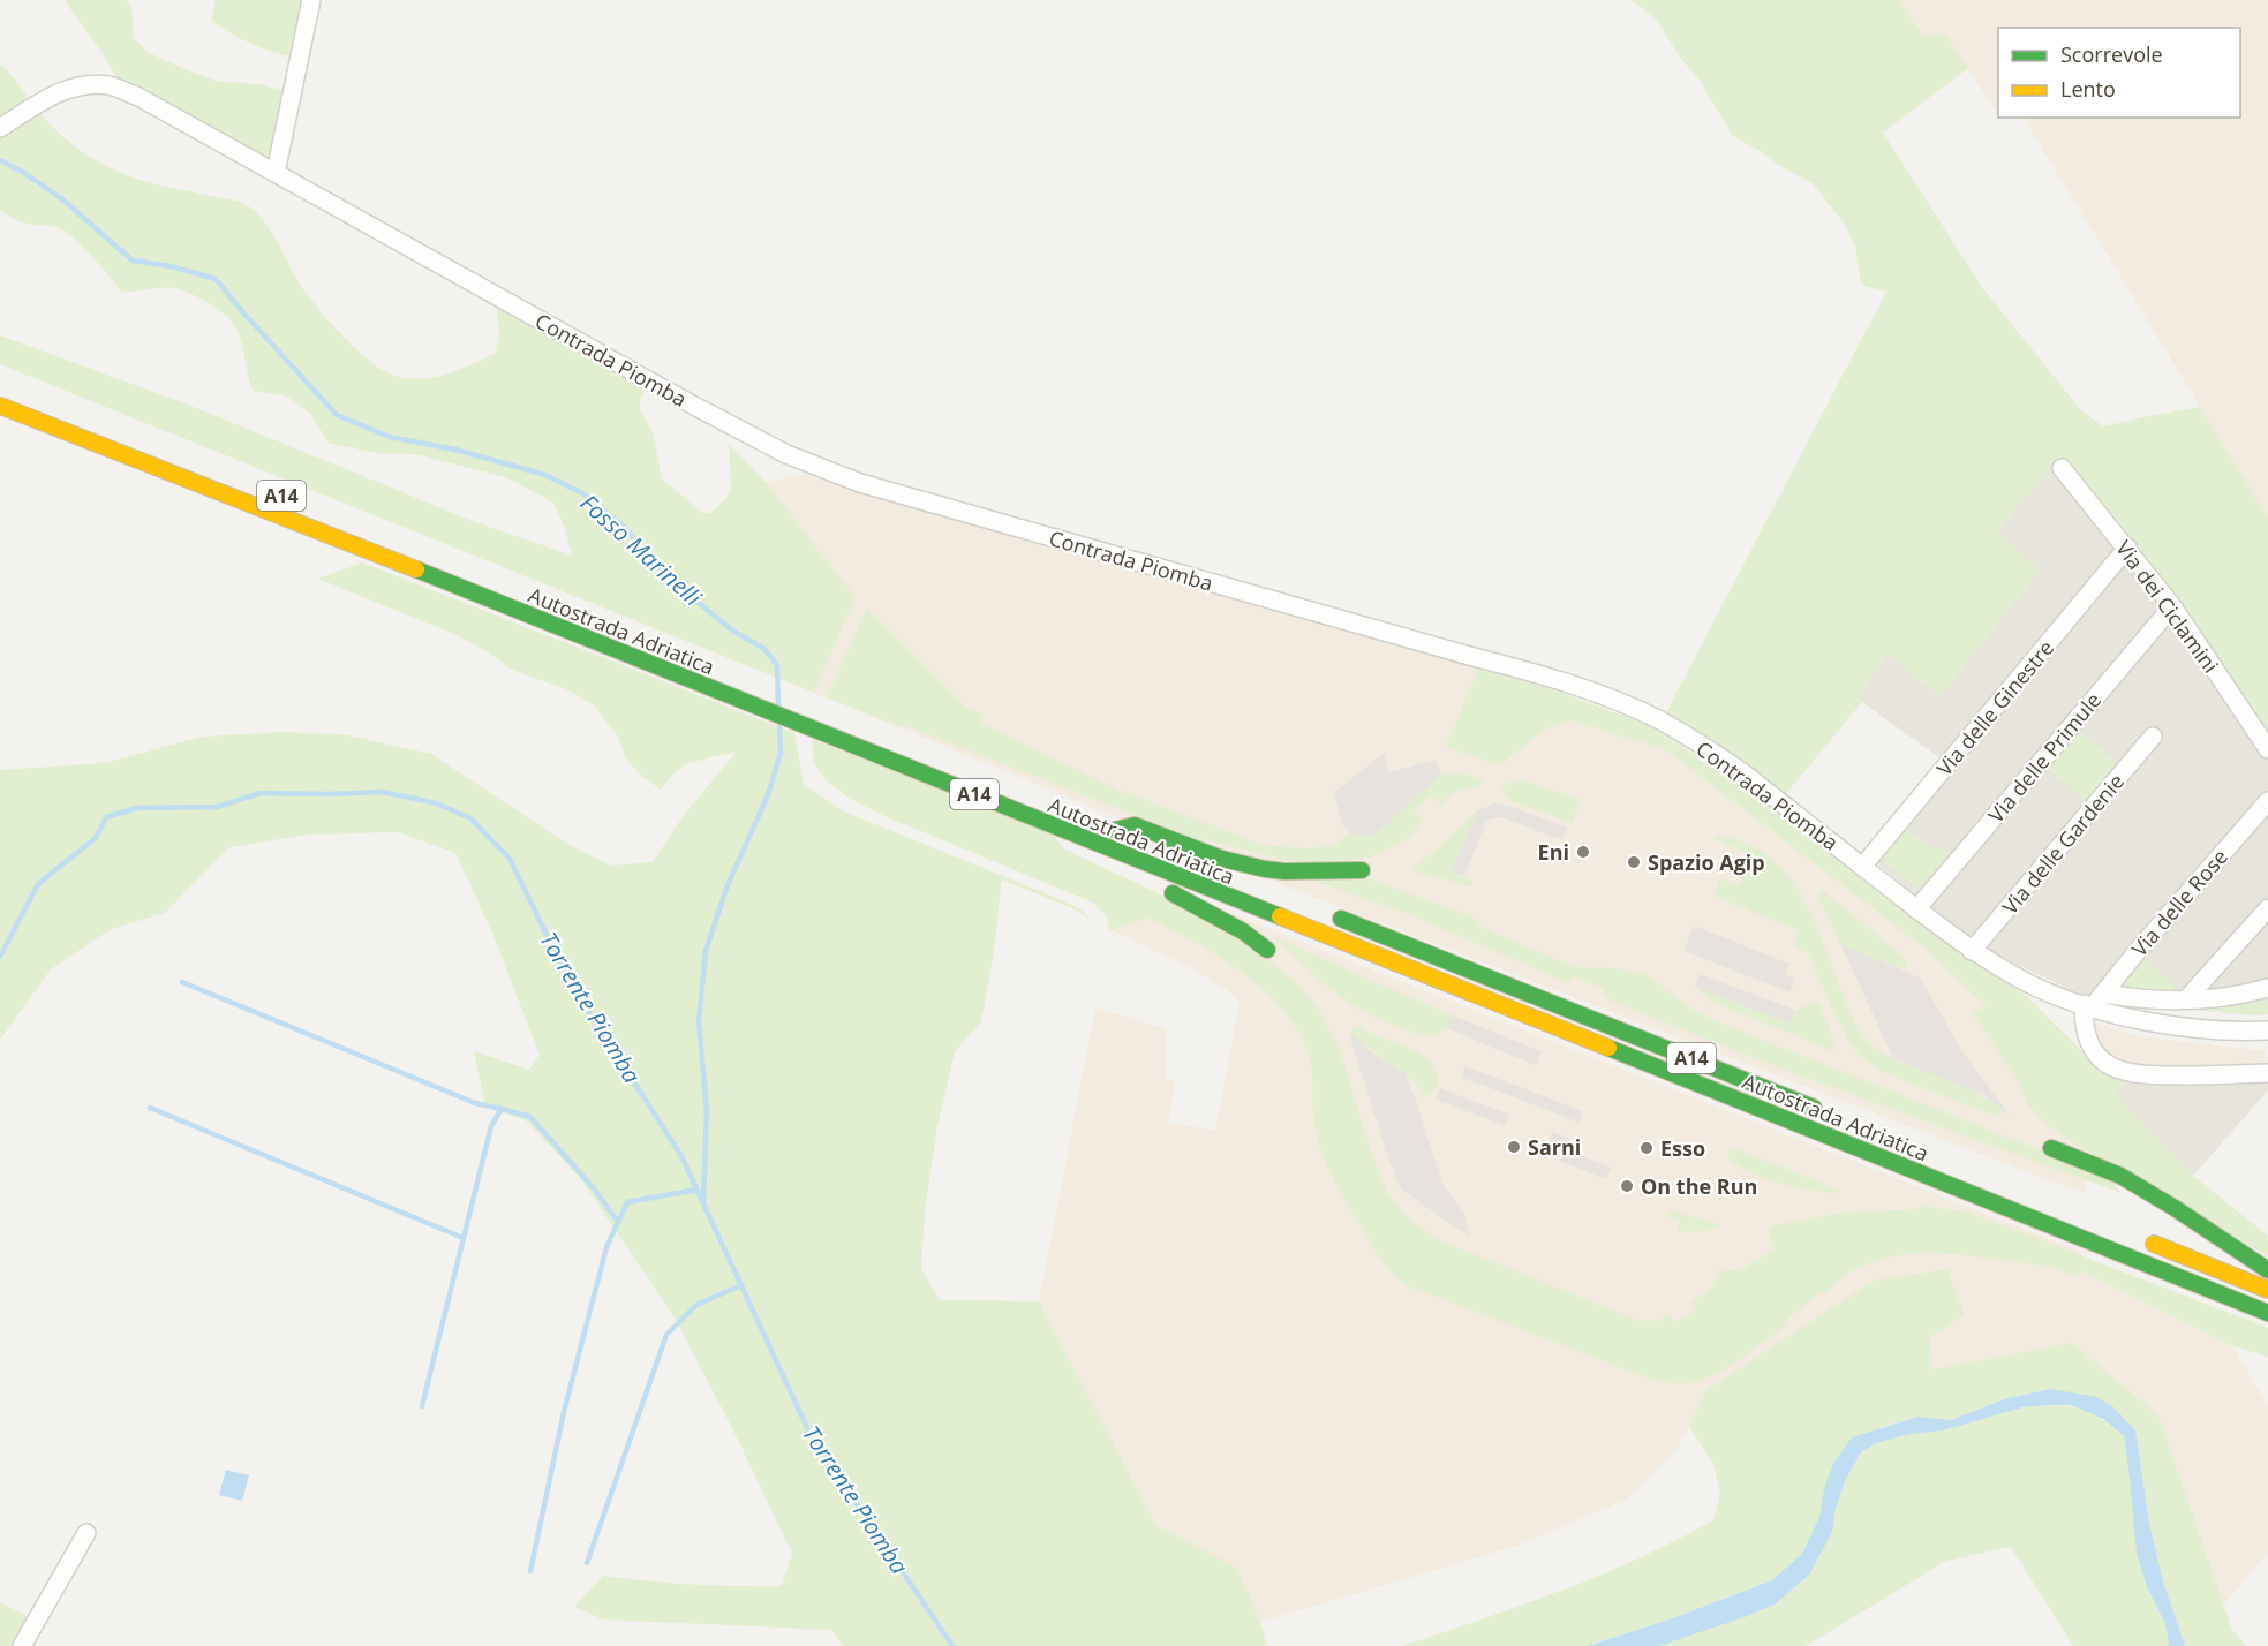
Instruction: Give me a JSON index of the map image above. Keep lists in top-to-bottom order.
{
  "streets": {
    "highway": ["A14", "Autostrada Adriatica"],
    "street": [
      "Contrada Piomba",
      "Via dei Ciclamini",
      "Via delle Ginestre",
      "Via delle Primule",
      "Via delle Gardenie",
      "Via delle Rose"
    ]
  },
  "crossings": [
    ["Contrada Piomba", "Via delle Ginestre"],
    ["Contrada Piomba", "Via delle Primule"],
    ["Contrada Piomba", "Via delle Gardenie"],
    ["Contrada Piomba", "Via delle Rose"],
    ["Via dei Ciclamini", "Via delle Ginestre"],
    ["Via dei Ciclamini", "Via delle Primule"]
  ],
  "water": ["Fosso Marinelli", "Torrente Piomba"],
  "places": [
    "Eni",
    "Spazio Agip",
    "Sarni",
    "Esso",
    "On the Run"
  ],
  "legend": ["Scorrevole", "Lento"]
}
